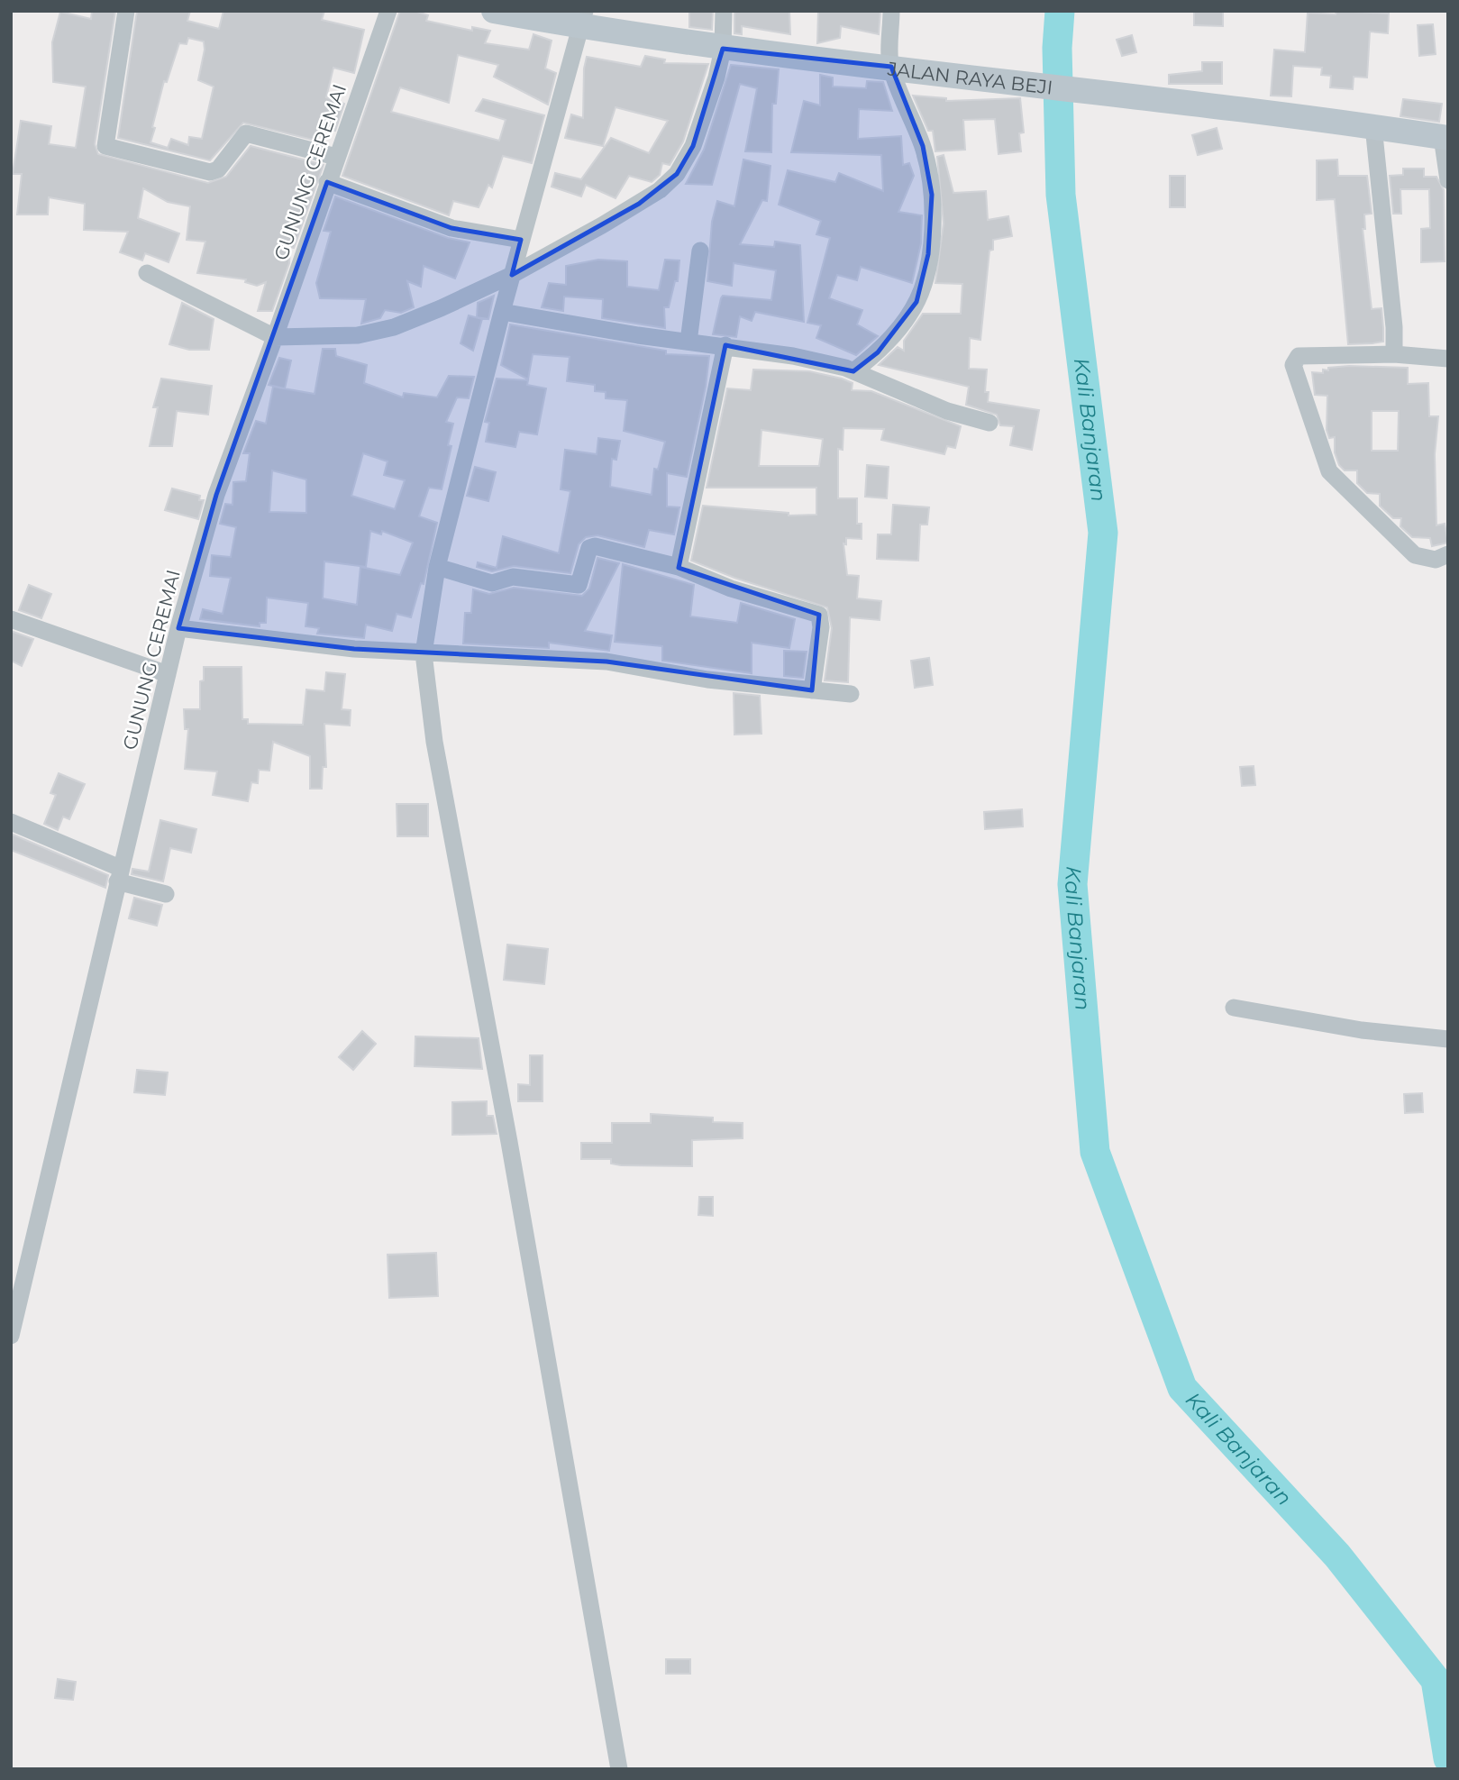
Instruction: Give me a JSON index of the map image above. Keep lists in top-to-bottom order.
{
  "streets": {
    "street": ["JALAN RAYA BEJI", "GUNUNG CEREMAI"]
  },
  "water": ["Kali Banjaran"]
}
